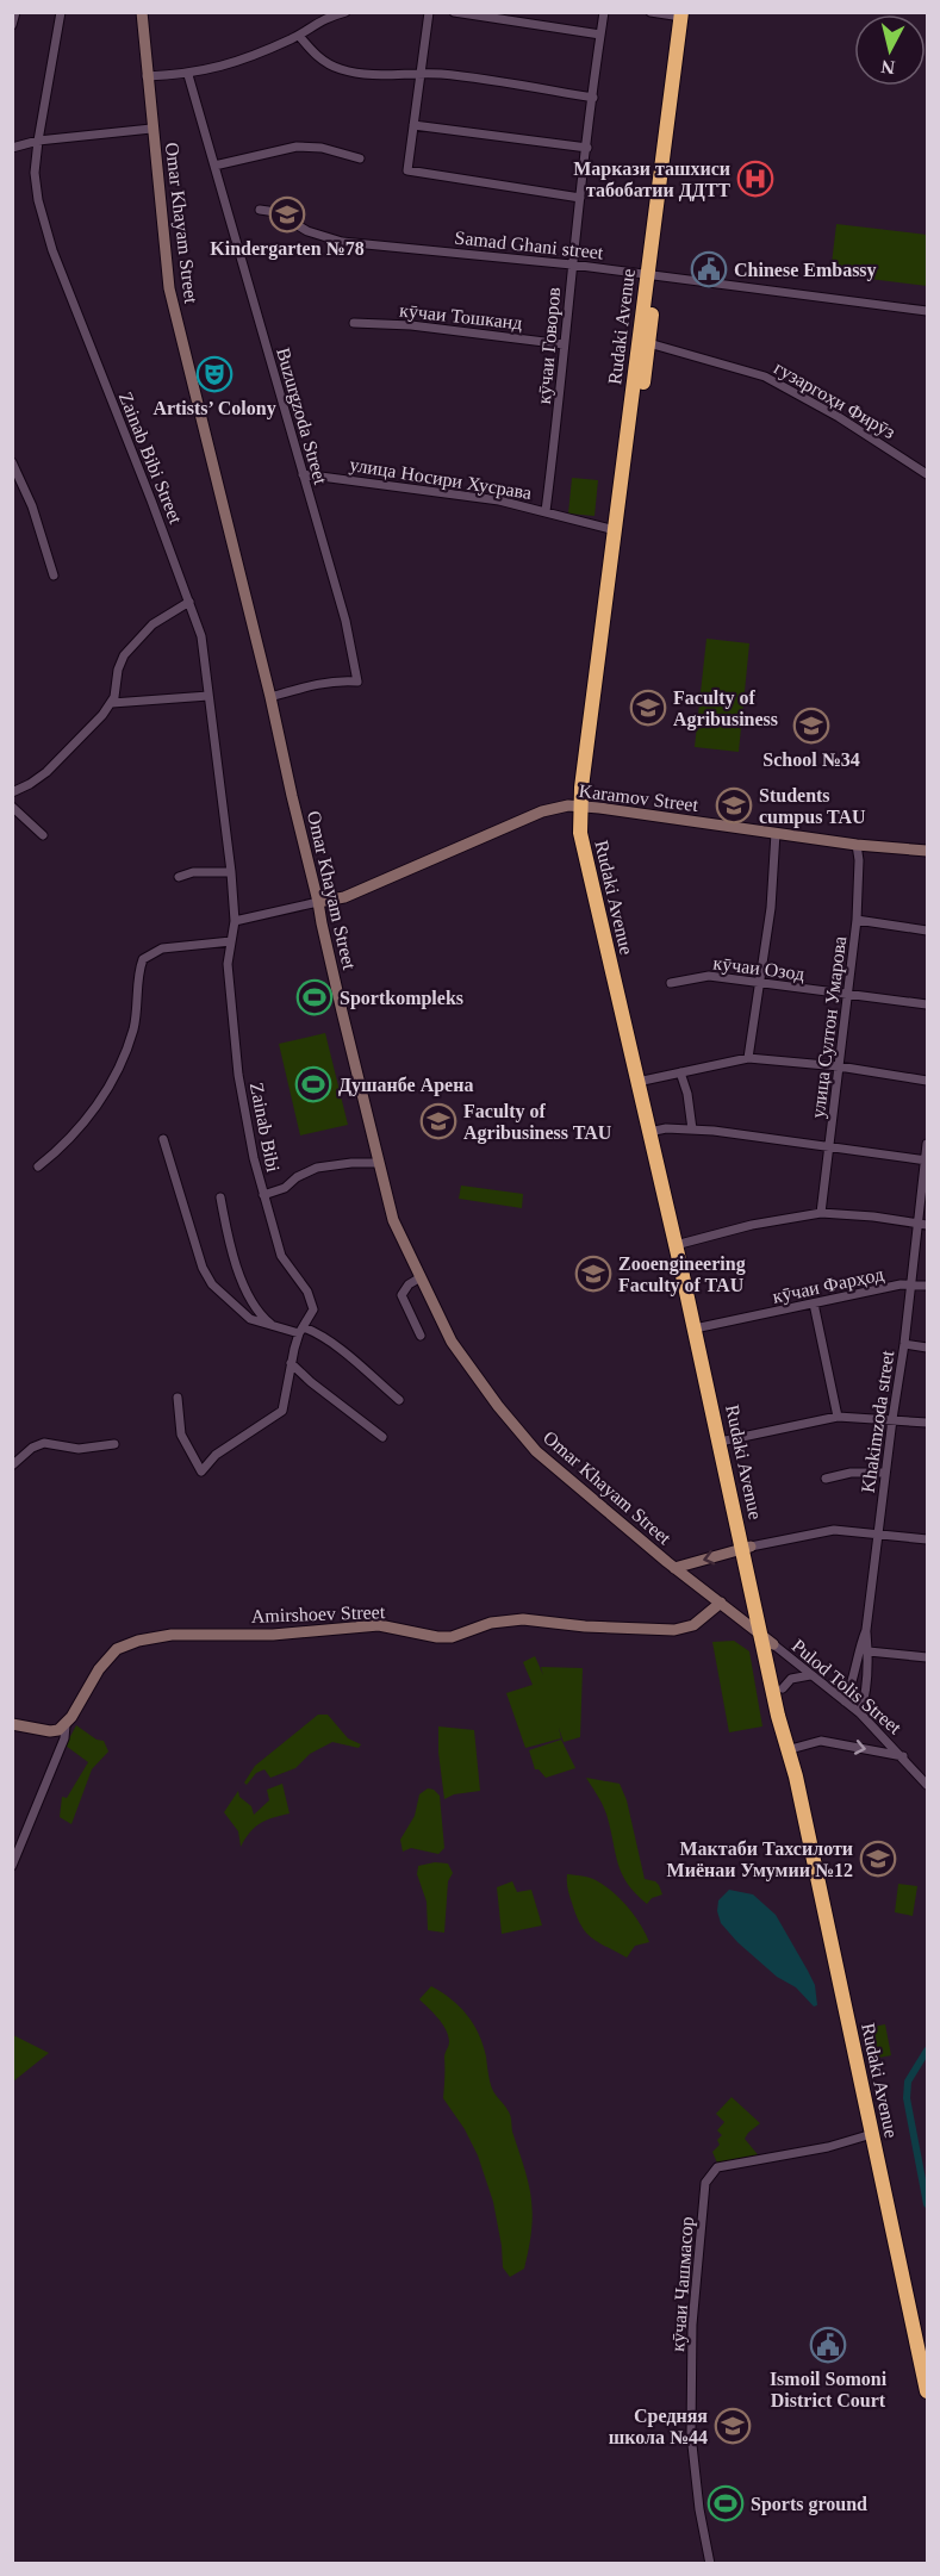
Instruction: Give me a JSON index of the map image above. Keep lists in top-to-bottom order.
{
  "streets": {
    "highway": ["Rudaki Avenue"],
    "street": [
      "Omar Khayam Street",
      "Samad Ghani street",
      "кӯчаи Тошканд",
      "кӯчаи Говоров",
      "гузаргоҳи Фирӯз",
      "Buzurgzoda Street",
      "Zainab Bibi Street",
      "улица Носири Хусрава",
      "Karamov Street",
      "кӯчаи Озод",
      "улица Султон Умарова",
      "Zainab Bibi",
      "кӯчаи Фарҳод",
      "Khakimzoda street",
      "Amirshoev Street",
      "Pulod Tolis Street",
      "кӯчаи Чашмасор"
    ]
  },
  "crossings": [
    ["Omar Khayam Street", "Rudaki Avenue"],
    ["Omar Khayam Street", "Buzurgzoda Street"],
    ["Omar Khayam Street", "Karamov Street"],
    ["Omar Khayam Street", "Amirshoev Street"],
    ["Omar Khayam Street", "Pulod Tolis Street"],
    ["Samad Ghani street", "Rudaki Avenue"],
    ["Samad Ghani street", "кӯчаи Говоров"],
    ["кӯчаи Тошканд", "кӯчаи Говоров"],
    ["Rudaki Avenue", "гузаргоҳи Фирӯз"],
    ["Rudaki Avenue", "улица Носири Хусрава"],
    ["Rudaki Avenue", "Karamov Street"],
    ["Rudaki Avenue", "кӯчаи Фарҳод"],
    ["Rudaki Avenue", "Pulod Tolis Street"],
    ["Rudaki Avenue", "кӯчаи Чашмасор"],
    ["кӯчаи Говоров", "улица Носири Хусрава"],
    ["Buzurgzoda Street", "улица Носири Хусрава"],
    ["Zainab Bibi Street", "Zainab Bibi"],
    ["Karamov Street", "улица Султон Умарова"],
    ["кӯчаи Озод", "улица Султон Умарова"],
    ["кӯчаи Фарҳод", "Khakimzoda street"],
    ["Khakimzoda street", "Pulod Tolis Street"]
  ],
  "places": {
    "hospital": ["Маркази ташхиси табобатии ДДТТ"],
    "school or university": [
      "Kindergarten №78",
      "Faculty of Agribusiness",
      "School №34",
      "Students cumpus TAU",
      "Faculty of Agribusiness TAU",
      "Zooengineering Faculty of TAU",
      "Мактаби Тахсилоти Миёнаи Умумии №12",
      "Средняя школа №44"
    ],
    "public building": ["Chinese Embassy", "Ismoil Somoni District Court"],
    "theatre": ["Artists’ Colony"],
    "sports": ["Sportkompleks", "Душанбе Арена", "Sports ground"]
  },
  "north": "bottom"
}
